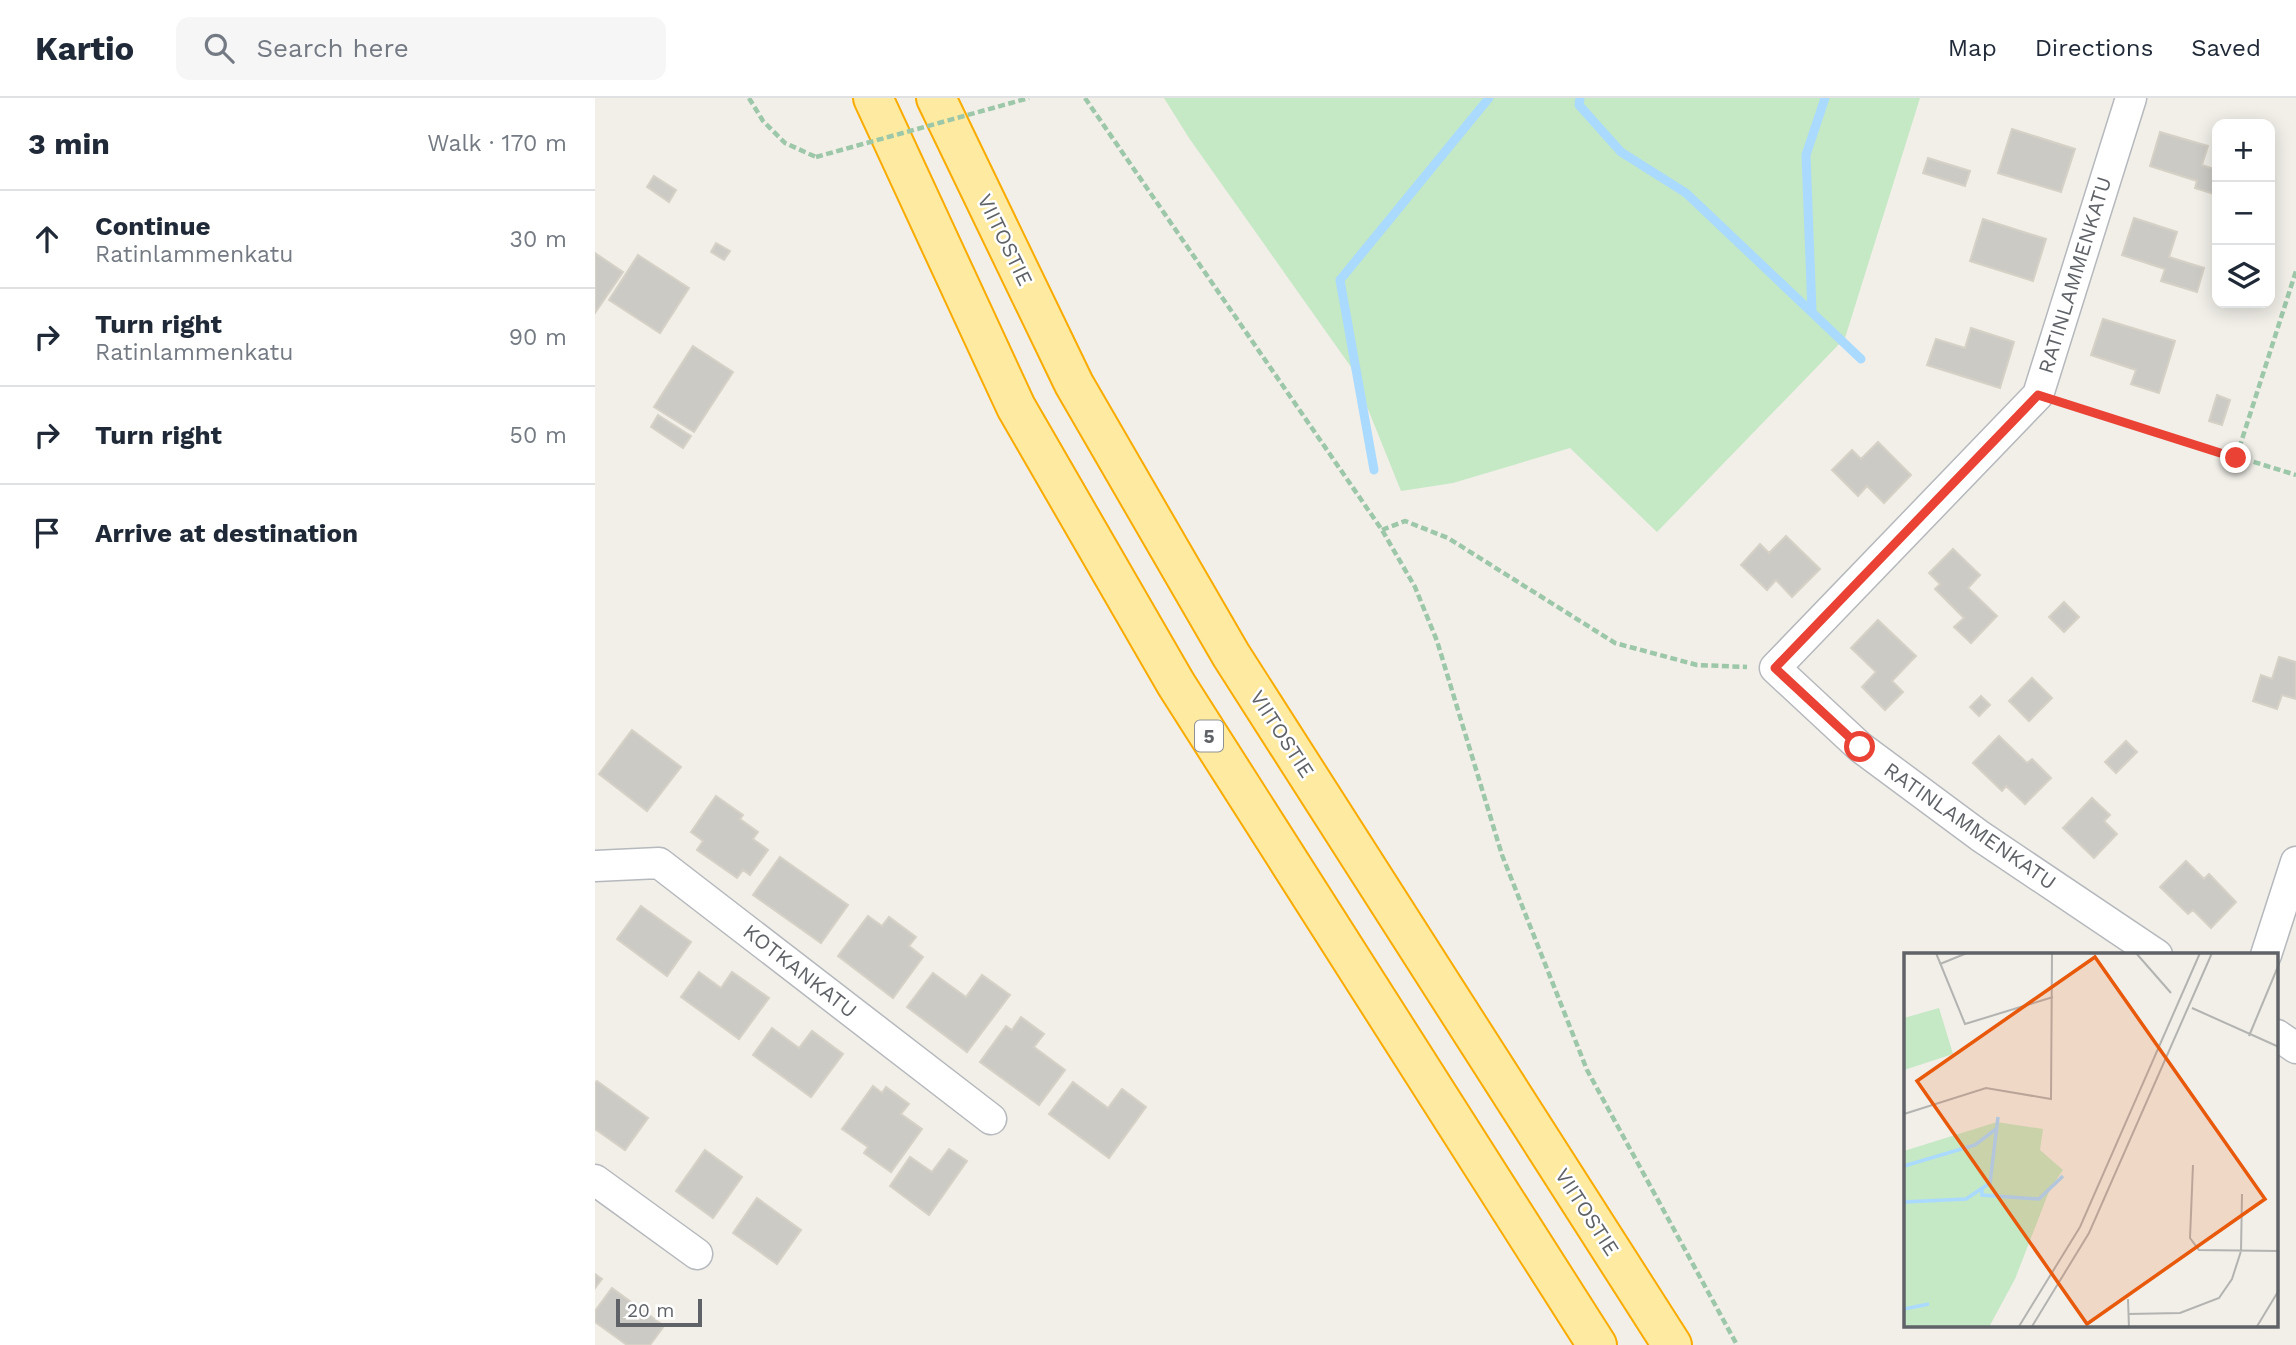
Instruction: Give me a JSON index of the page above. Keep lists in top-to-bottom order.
{
  "streets": {
    "highway": ["VIITOSTIE", "5"],
    "street": ["RATINLAMMENKATU", "KOTKANKATU"]
  },
  "scale_bar": "20 m",
  "page": {
    "header": "Kartio",
    "search": "Search here",
    "nav": ["Map", "Directions", "Saved"],
    "heading": ["3 min", "Walk · 170 m"],
    "map_buttons": ["+", "−"],
    "list": [
      ["Continue", "Ratinlammenkatu", "30 m"],
      ["Turn right", "Ratinlammenkatu", "90 m"],
      ["Turn right", "50 m"],
      "Arrive at destination"
    ],
    "scale": "20 m"
  }
}
